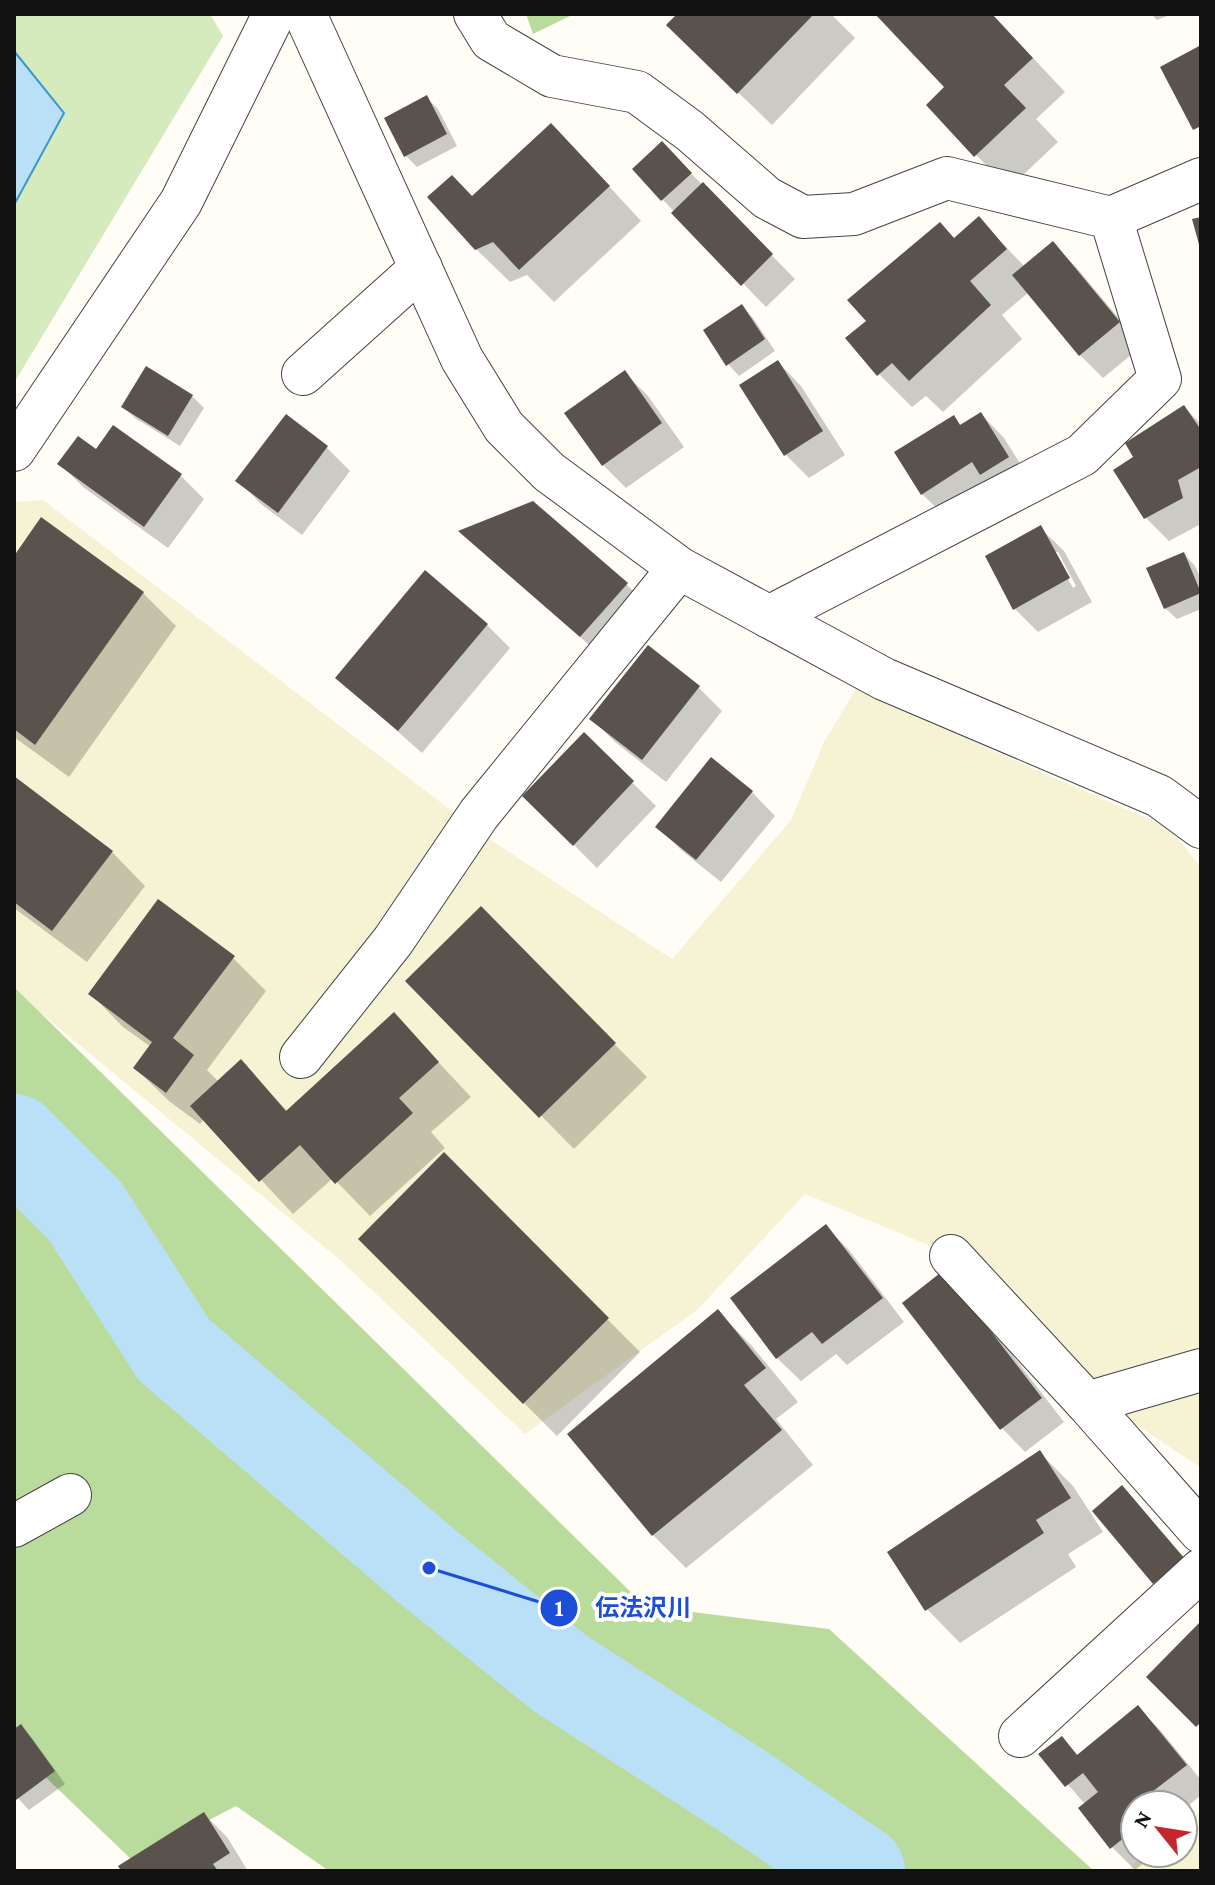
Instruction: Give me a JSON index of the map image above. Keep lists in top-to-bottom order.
{
  "places": ["伝法沢川"],
  "north": "top left"
}
